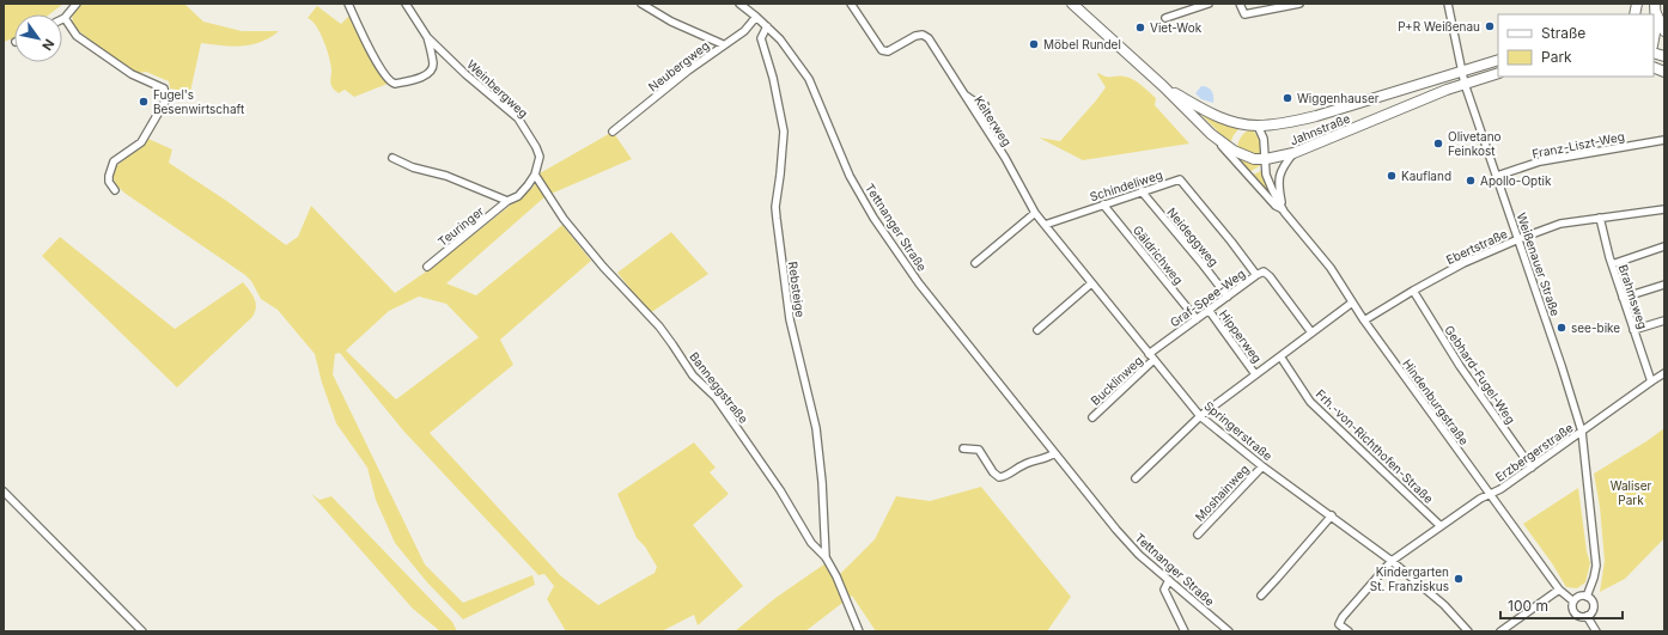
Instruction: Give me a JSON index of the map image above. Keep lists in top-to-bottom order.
{
  "streets": {
    "main road": ["Jahnstraße"],
    "street": [
      "Neubergweg",
      "Weinbergweg",
      "Kelterweg",
      "Franz-Liszt-Weg",
      "Schindeliweg",
      "Teuringer",
      "Tettnanger Straße",
      "Neideggweg",
      "Ebertstraße",
      "Gäldrichweg",
      "Weißenauer Straße",
      "Rebsteige",
      "Brahmsweg",
      "Graf-Spee-Weg",
      "Hipperweg",
      "Gebhard-Fugel-Weg",
      "Bucklinweg",
      "Banneggstraße",
      "Hindenburgstraße",
      "Springerstraße",
      "Frh.-von-Richthofen-Straße",
      "Erzbergerstraße",
      "Moshainweg"
    ]
  },
  "crossings": [
    ["Neubergweg", "Tettnanger Straße"],
    ["Weinbergweg", "Teuringer"],
    ["Weinbergweg", "Banneggstraße"],
    ["Kelterweg", "Springerstraße"],
    ["Jahnstraße", "Weißenauer Straße"],
    ["Jahnstraße", "Hindenburgstraße"],
    ["Franz-Liszt-Weg", "Weißenauer Straße"],
    ["Schindeliweg", "Neideggweg"],
    ["Schindeliweg", "Gäldrichweg"],
    ["Schindeliweg", "Graf-Spee-Weg"],
    ["Schindeliweg", "Springerstraße"],
    ["Tettnanger Straße", "Rebsteige"],
    ["Neideggweg", "Graf-Spee-Weg"],
    ["Ebertstraße", "Weißenauer Straße"],
    ["Ebertstraße", "Brahmsweg"],
    ["Ebertstraße", "Gebhard-Fugel-Weg"],
    ["Ebertstraße", "Hindenburgstraße"],
    ["Gäldrichweg", "Graf-Spee-Weg"],
    ["Weißenauer Straße", "Hindenburgstraße"],
    ["Weißenauer Straße", "Erzbergerstraße"],
    ["Rebsteige", "Banneggstraße"],
    ["Brahmsweg", "Erzbergerstraße"],
    ["Graf-Spee-Weg", "Hipperweg"],
    ["Graf-Spee-Weg", "Springerstraße"],
    ["Gebhard-Fugel-Weg", "Erzbergerstraße"],
    ["Bucklinweg", "Springerstraße"],
    ["Hindenburgstraße", "Erzbergerstraße"],
    ["Springerstraße", "Erzbergerstraße"],
    ["Springerstraße", "Moshainweg"],
    ["Frh.-von-Richthofen-Straße", "Erzbergerstraße"]
  ],
  "parks": ["Waliser Park"],
  "places": [
    "P+R Weißenau",
    "Viet-Wok",
    "Möbel Rundel",
    "Wiggenhauser",
    "Fugel's Besenwirtschaft",
    "Olivetano Feinkost",
    "Kaufland",
    "Apollo-Optik",
    "see-bike",
    "Kindergarten St. Franziskus"
  ],
  "legend": ["Straße", "Park"],
  "scale_bar": "100 m",
  "north": "bottom right"
}
